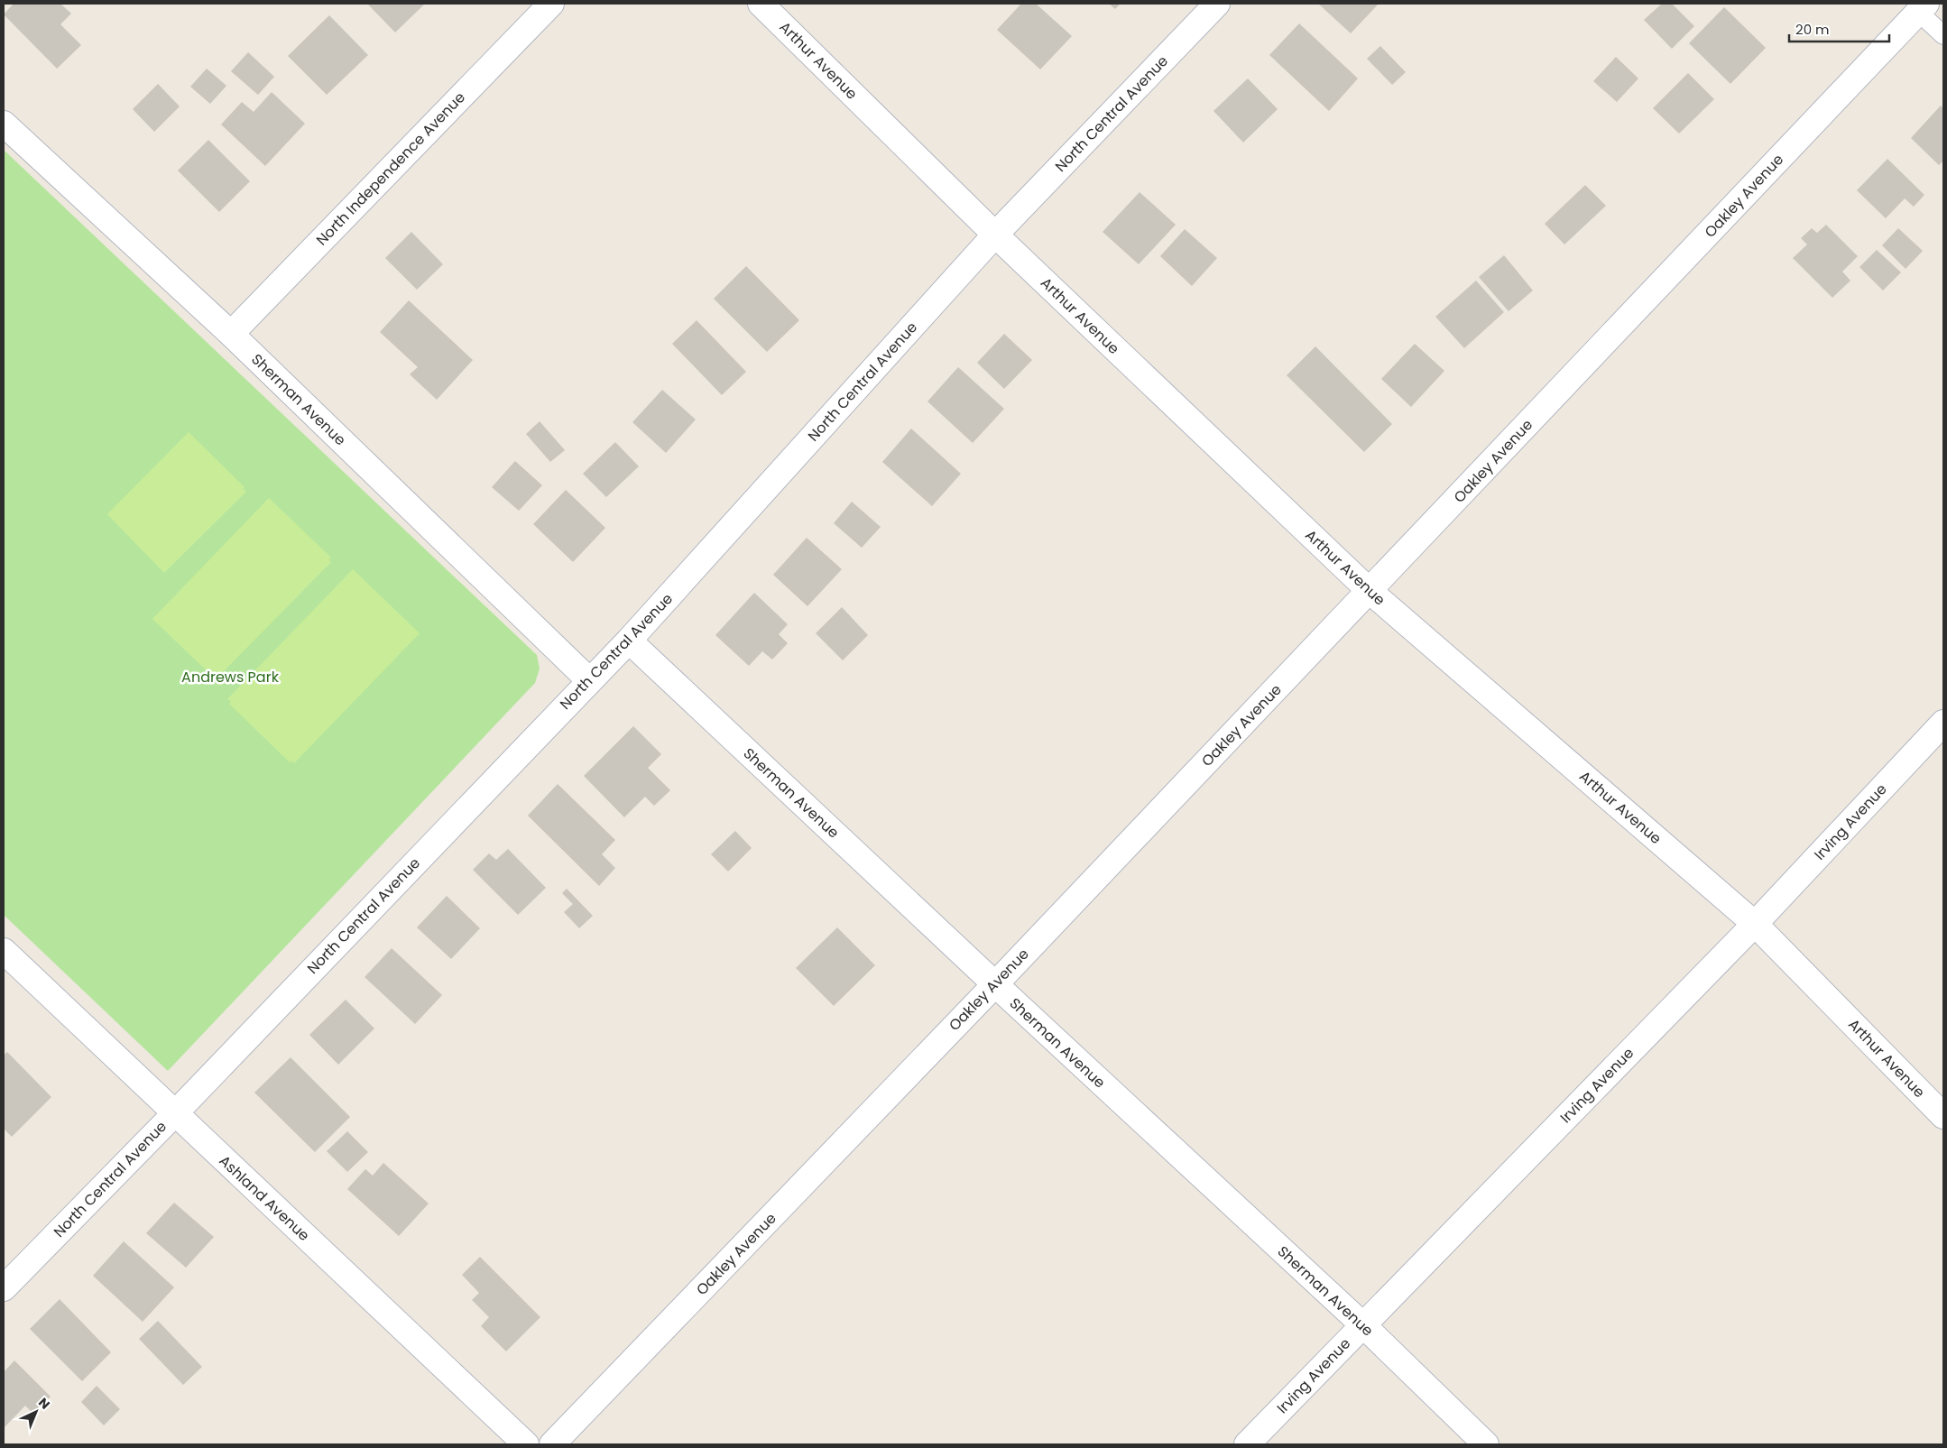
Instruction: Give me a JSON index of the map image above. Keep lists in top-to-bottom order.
{
  "streets": {
    "street": [
      "Arthur Avenue",
      "North Central Avenue",
      "North Independence Avenue",
      "Oakley Avenue",
      "Sherman Avenue",
      "Irving Avenue",
      "Ashland Avenue"
    ]
  },
  "crossings": [
    ["Arthur Avenue", "North Central Avenue"],
    ["Arthur Avenue", "Oakley Avenue"],
    ["Arthur Avenue", "Irving Avenue"],
    ["North Central Avenue", "Sherman Avenue"],
    ["North Central Avenue", "Ashland Avenue"],
    ["North Independence Avenue", "Sherman Avenue"],
    ["Oakley Avenue", "Sherman Avenue"],
    ["Sherman Avenue", "Irving Avenue"]
  ],
  "parks": ["Andrews Park"],
  "scale_bar": "20 m",
  "north": "top right"
}
